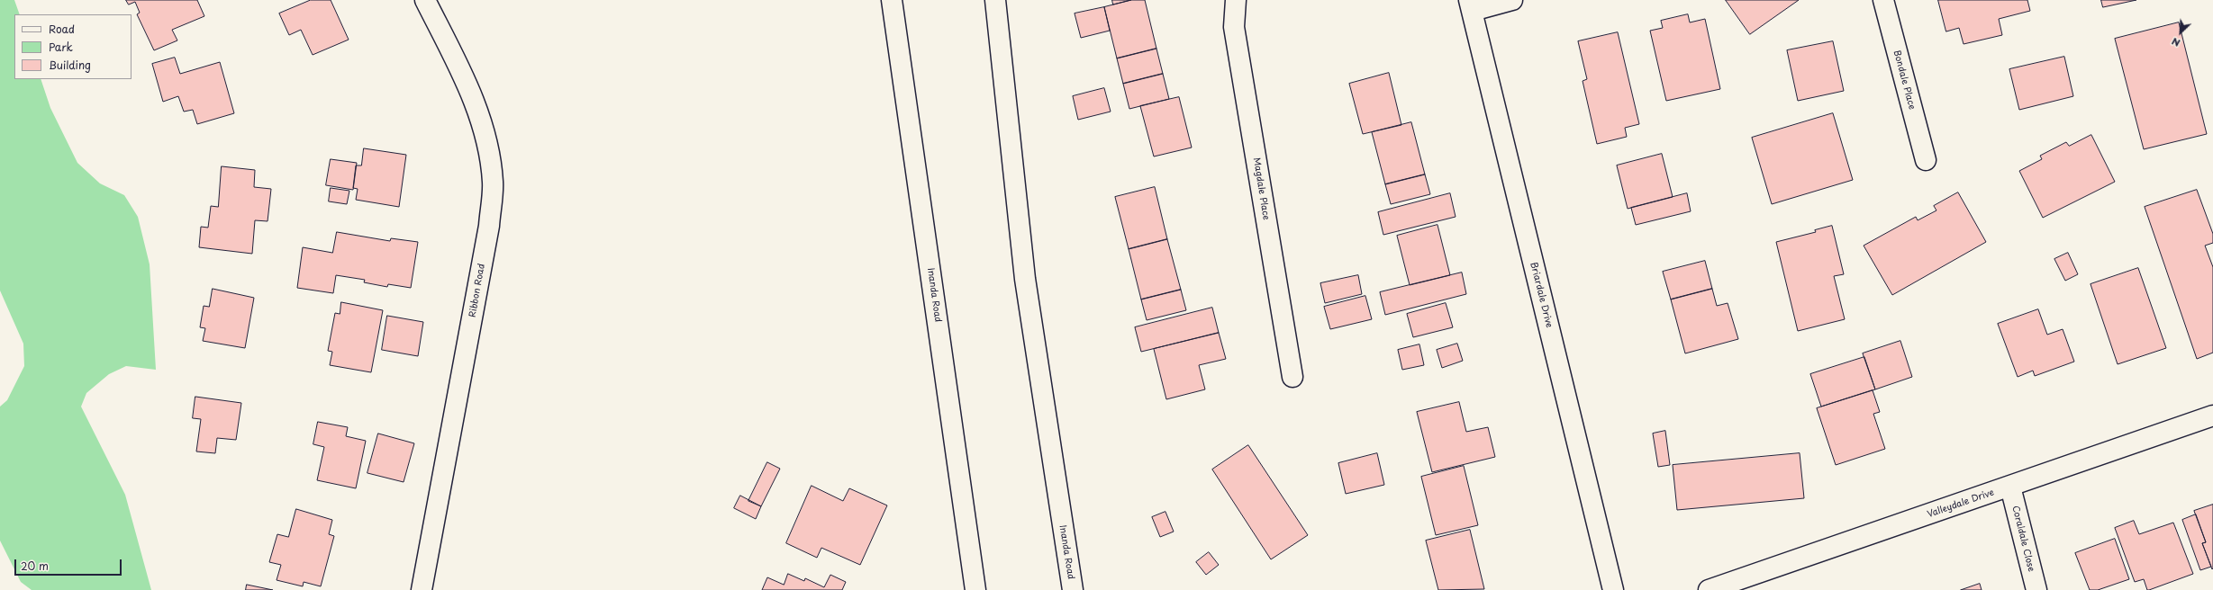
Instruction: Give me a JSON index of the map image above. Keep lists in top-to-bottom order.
{
  "streets": {
    "street": [
      "Bondale Place",
      "Magdale Place",
      "Ribbon Road",
      "Inanda Road",
      "Briardale Drive",
      "Valleydale Drive",
      "Coraldale Close"
    ]
  },
  "crossings": [
    ["Valleydale Drive", "Coraldale Close"]
  ],
  "legend": ["Road", "Park", "Building"],
  "scale_bar": "20 m",
  "north": "bottom left"
}
